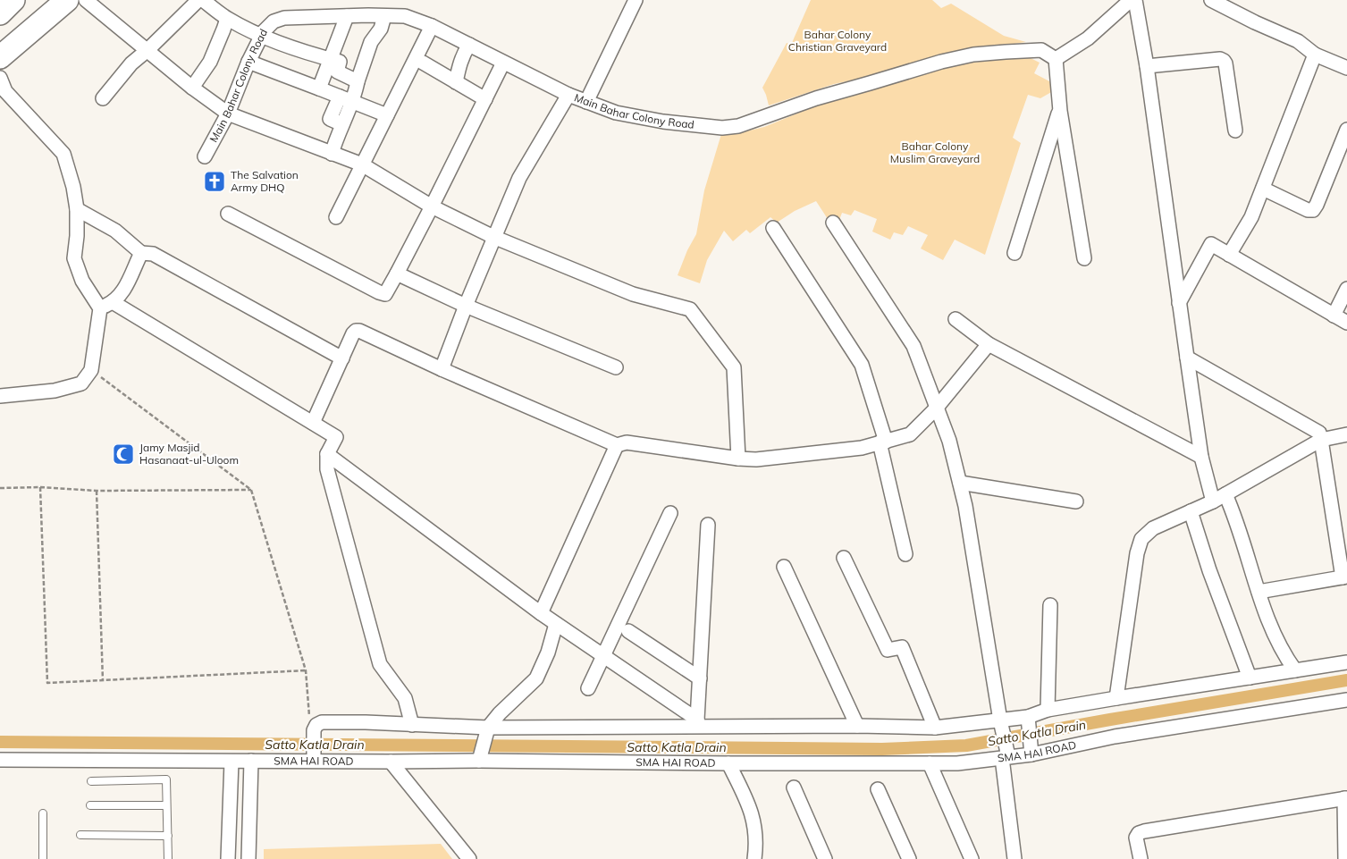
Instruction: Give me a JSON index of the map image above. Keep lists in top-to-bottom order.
{
  "streets": {
    "street": ["Main Bahar Colony Road", "SMA HAI ROAD"]
  },
  "water": ["Satto Katla Drain"],
  "parks": ["Bahar Colony Christian Graveyard", "Bahar Colony Muslim Graveyard"],
  "places": {
    "church": ["The Salvation Army DHQ"],
    "mosque": ["Jamy Masjid Hasanaat-ul-Uloom"]
  }
}
